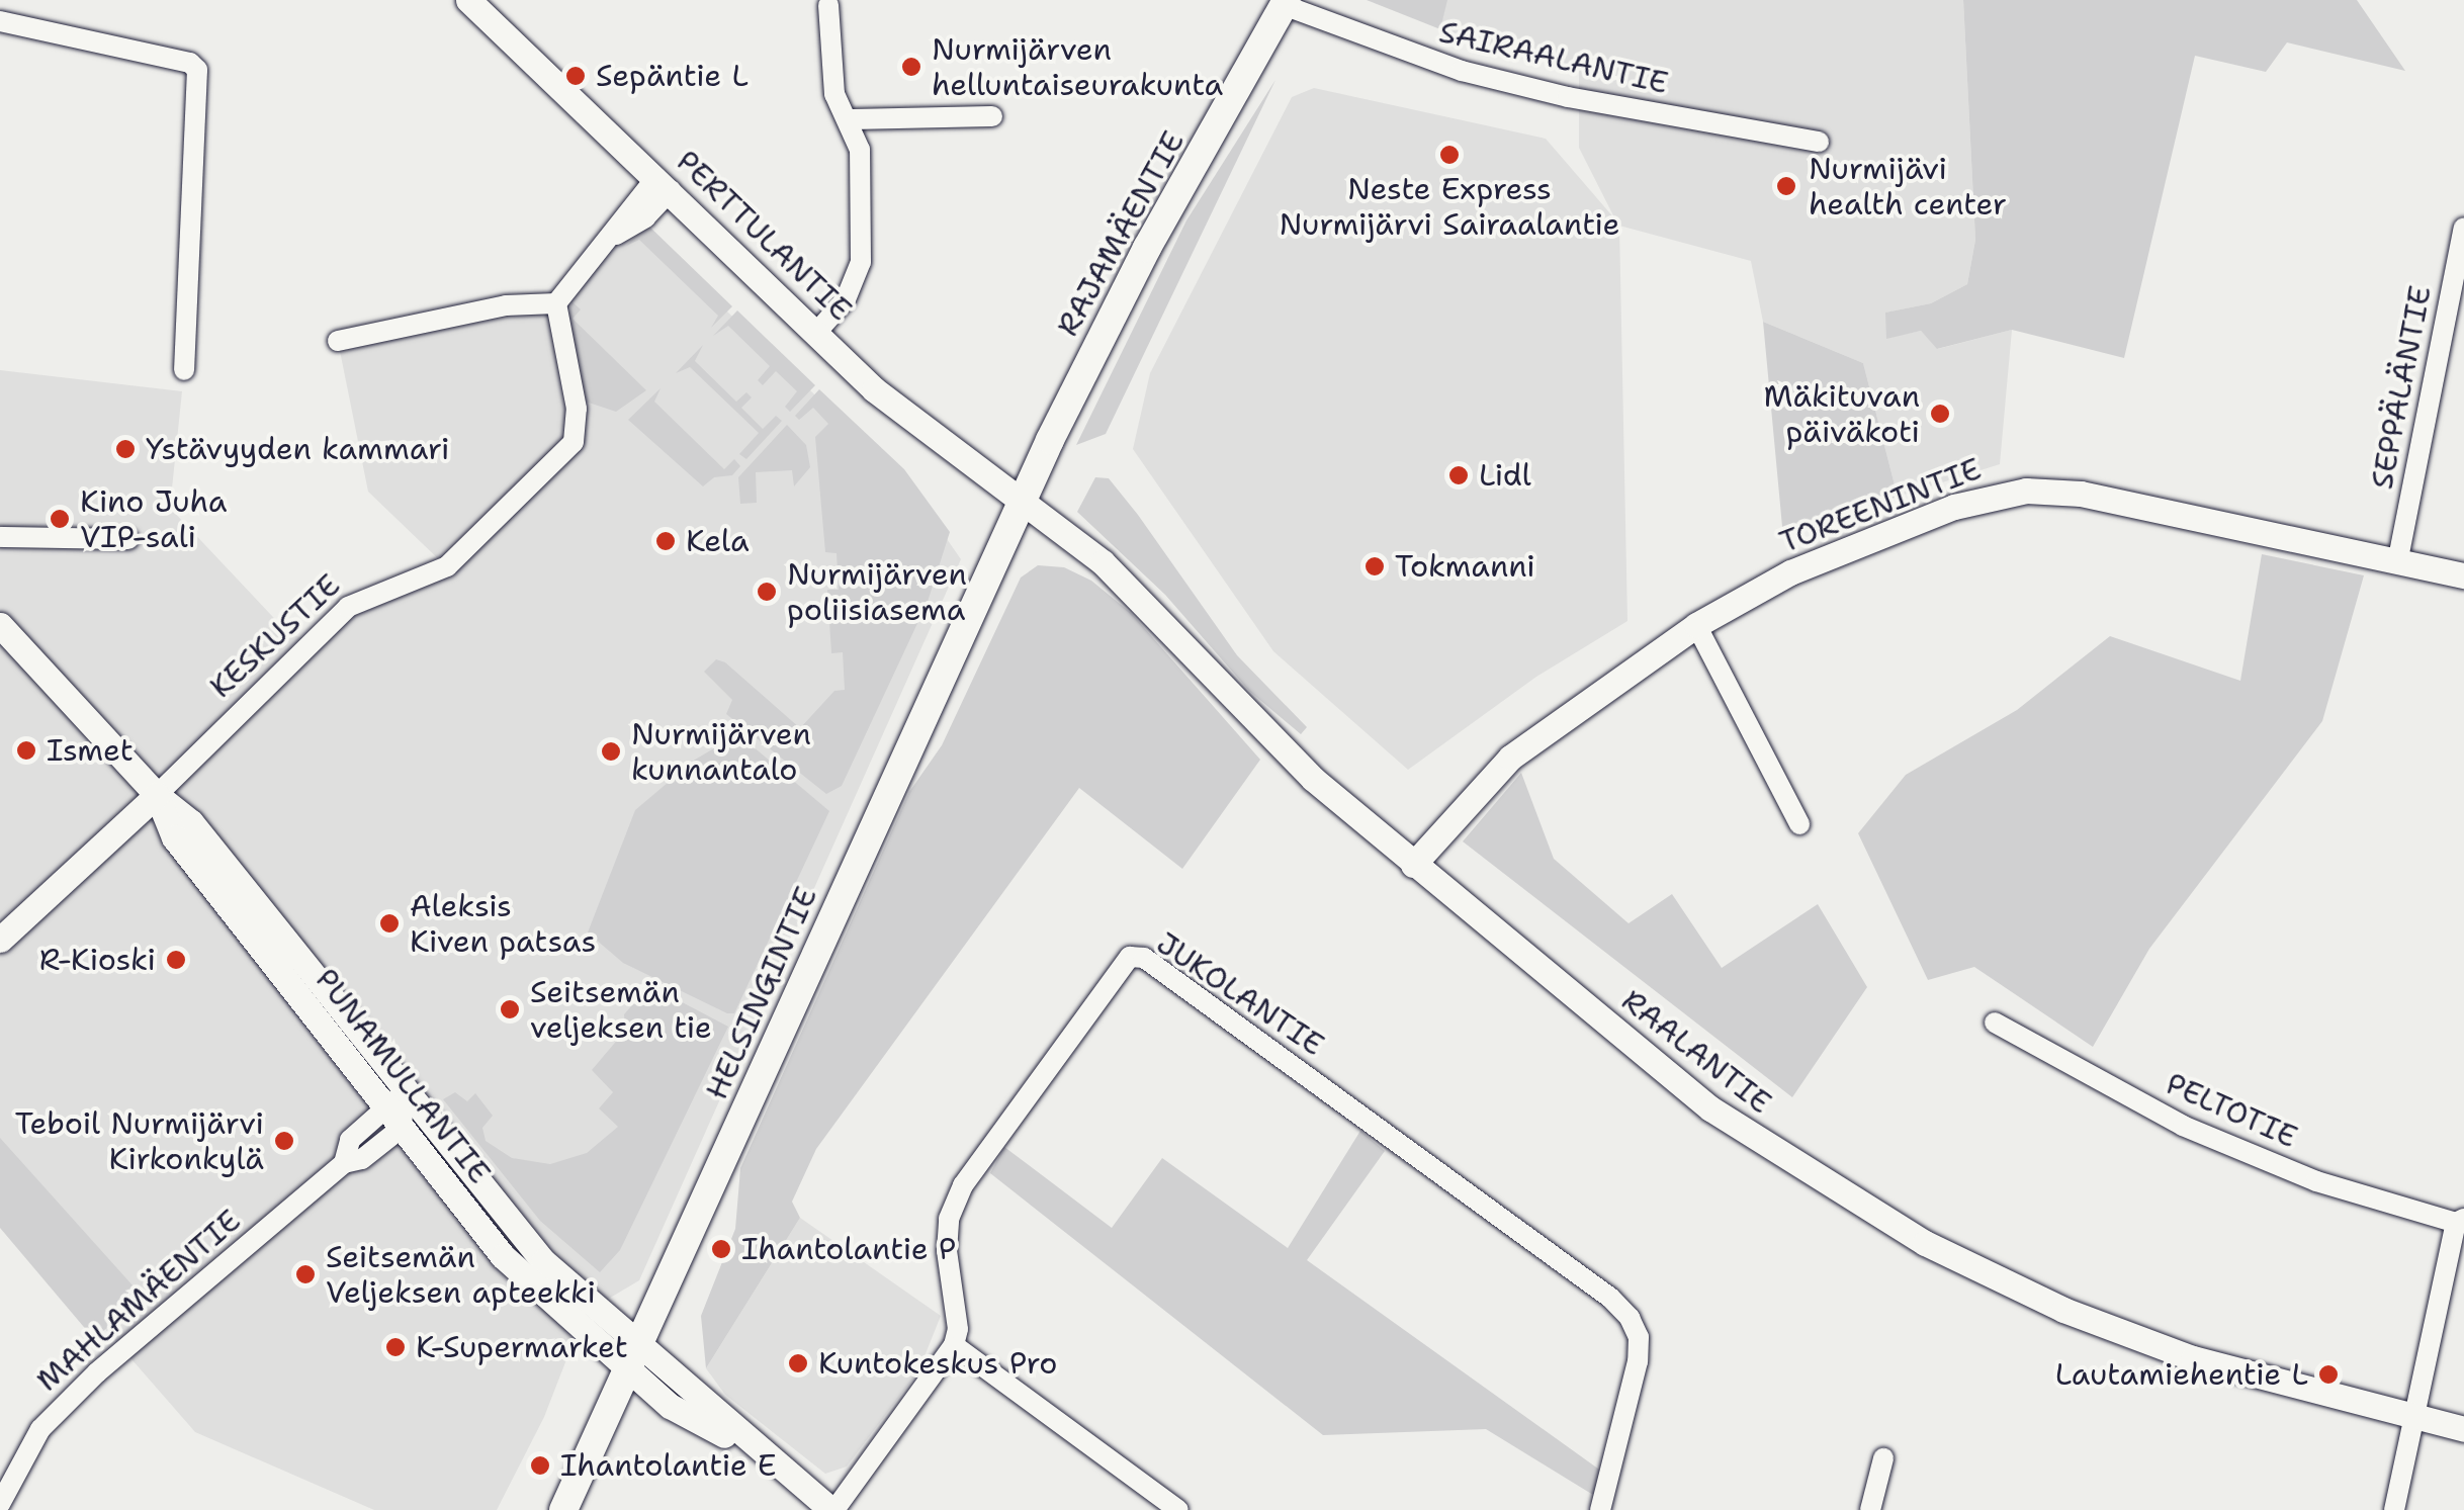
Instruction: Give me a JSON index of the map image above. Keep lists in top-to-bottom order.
{
  "streets": {
    "main road": ["RAJAMÄENTIE", "HELSINGINTIE"],
    "street": [
      "SAIRAALANTIE",
      "PERTTULANTIE",
      "SEPPÄLÄNTIE",
      "TOREENINTIE",
      "KESKUSTIE",
      "JUKOLANTIE",
      "RAALANTIE",
      "PUNAMULLANTIE",
      "PELTOTIE",
      "MAHLAMÄENTIE"
    ]
  },
  "crossings": [
    ["SAIRAALANTIE", "RAJAMÄENTIE"],
    ["RAJAMÄENTIE", "PERTTULANTIE"],
    ["RAJAMÄENTIE", "HELSINGINTIE"],
    ["RAJAMÄENTIE", "RAALANTIE"],
    ["PERTTULANTIE", "HELSINGINTIE"],
    ["PERTTULANTIE", "RAALANTIE"],
    ["SEPPÄLÄNTIE", "TOREENINTIE"],
    ["TOREENINTIE", "RAALANTIE"],
    ["KESKUSTIE", "PUNAMULLANTIE"],
    ["HELSINGINTIE", "RAALANTIE"],
    ["HELSINGINTIE", "PUNAMULLANTIE"],
    ["PUNAMULLANTIE", "MAHLAMÄENTIE"]
  ],
  "places": [
    "Nurmijärven helluntaiseurakunta",
    "Sepäntie L",
    "Neste Express Nurmijärvi Sairaalantie",
    "Nurmijävi health center",
    "Mäkituvan päiväkoti",
    "Ystävyyden kammari",
    "Lidl",
    "Kino Juha VIP-sali",
    "Kela",
    "Tokmanni",
    "Nurmijärven poliisiasema",
    "Ismet",
    "Nurmijärven kunnantalo",
    "Aleksis Kiven patsas",
    "R-Kioski",
    "Seitsemän veljeksen tie",
    "Teboil Nurmijärvi Kirkonkylä",
    "Ihantolantie P",
    "Seitsemän Veljeksen apteekki",
    "K-Supermarket",
    "Kuntokeskus Pro",
    "Lautamiehentie L",
    "Ihantolantie E"
  ]
}
